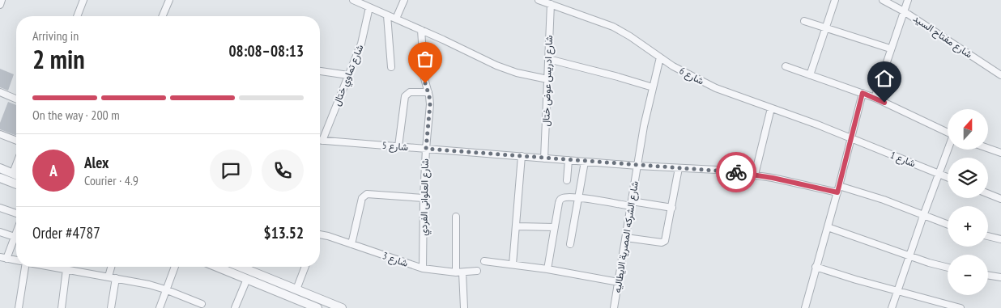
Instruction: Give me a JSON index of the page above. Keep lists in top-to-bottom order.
{
  "streets": {
    "street": [
      "شارع مفتاح السيد",
      "شارع تماوي ختال",
      "شارع 6",
      "شارع ادريس عوض ختال",
      "شارع 5",
      "شارع 1",
      "شارع العلوانى الفردي",
      "شارع الشركه المصرية الايطاليه",
      "شارع 3"
    ]
  },
  "crossings": [
    ["شارع تماوي ختال", "شارع 5"],
    ["شارع 6", "شارع ادريس عوض ختال"],
    ["شارع 6", "شارع 1"],
    ["شارع 6", "شارع الشركه المصرية الايطاليه"],
    ["شارع ادريس عوض ختال", "شارع 5"],
    ["شارع 5", "شارع العلوانى الفردي"],
    ["شارع 5", "شارع الشركه المصرية الايطاليه"],
    ["شارع العلوانى الفردي", "شارع 3"]
  ],
  "north": "top",
  "page": {
    "heading": ["2 min", "Arriving in", "08:08–08:13"],
    "panel": [
      "Alex",
      "Courier · 4.9",
      "Order #4787",
      "$13.52"
    ],
    "bar": "On the way · 200 m",
    "map_buttons": ["+", "−"],
    "round": "A"
  }
}
